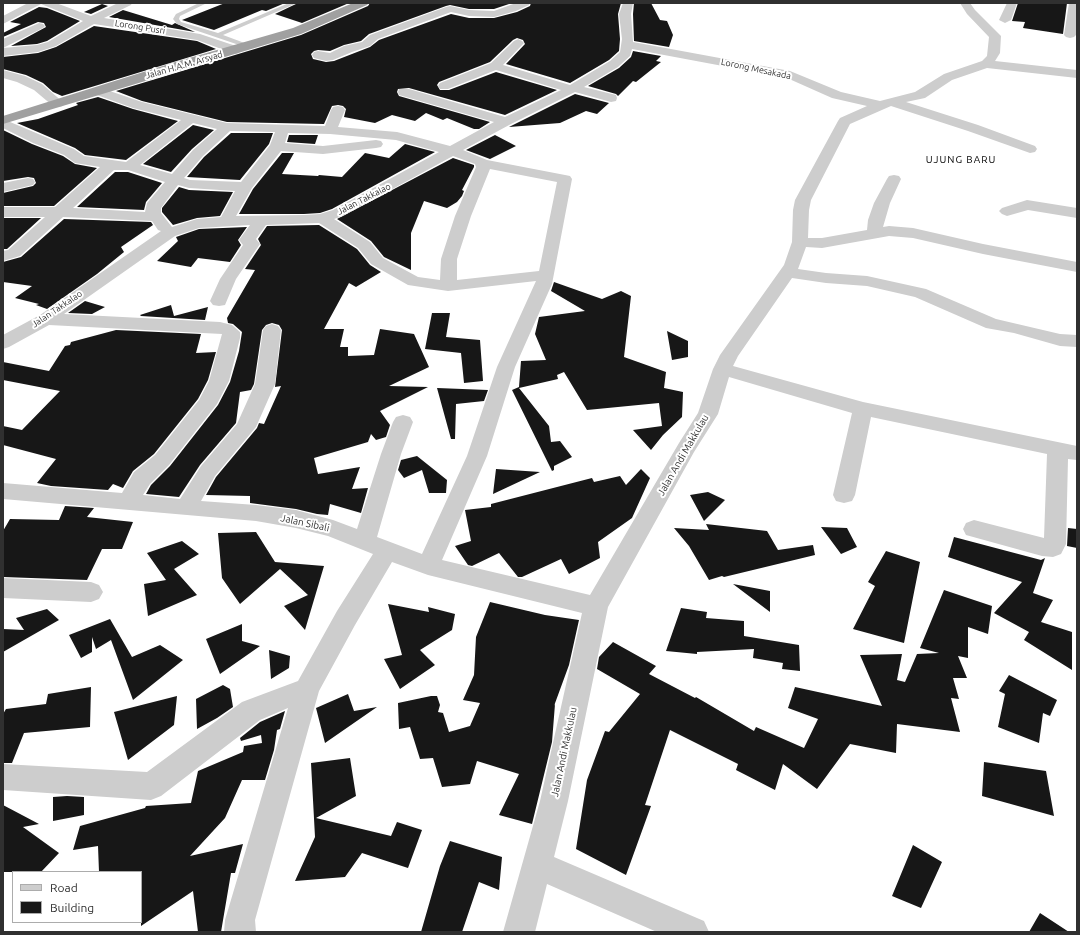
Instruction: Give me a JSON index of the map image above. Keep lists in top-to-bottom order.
{
  "streets": {
    "highway": ["Jalan H.A.M. Arsyad"],
    "street": [
      "Lorong Pusri",
      "Lorong Mesakada",
      "Jalan Takkalao",
      "Jalan Andi Makkulau",
      "Jalan Sibali"
    ]
  },
  "crossings": [
    ["Lorong Pusri", "Jalan H.A.M. Arsyad"],
    ["Lorong Mesakada", "Jalan Takkalao"],
    ["Lorong Mesakada", "Jalan Andi Makkulau"],
    ["Jalan Andi Makkulau", "Jalan Sibali"]
  ],
  "districts": ["UJUNG BARU"],
  "legend": ["Road", "Building"]
}
